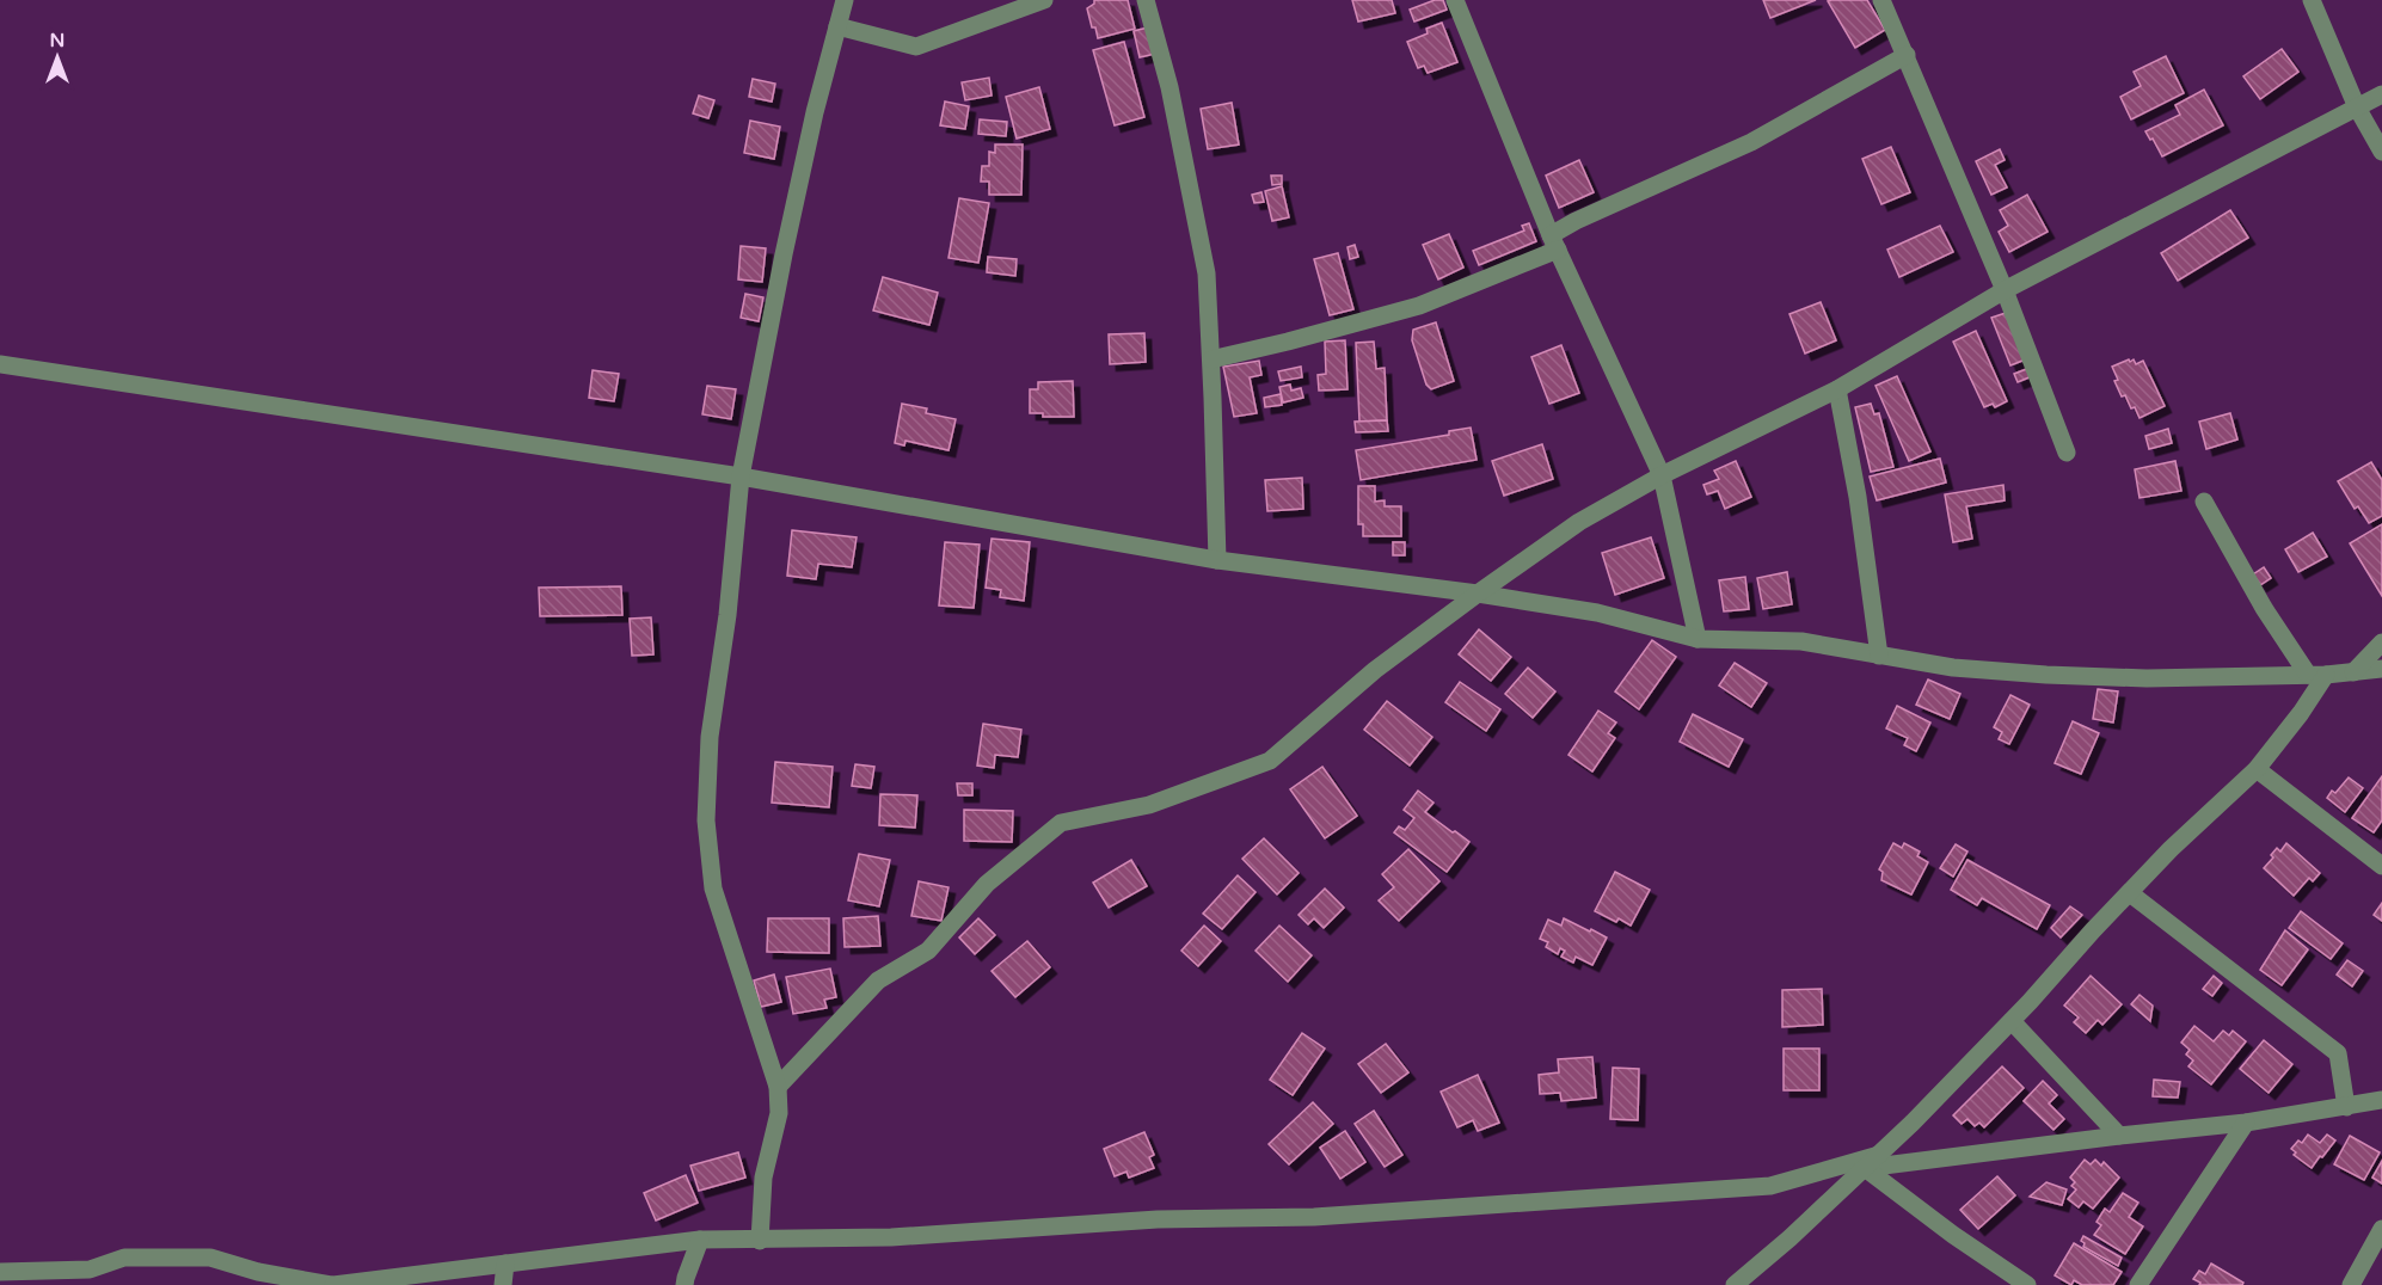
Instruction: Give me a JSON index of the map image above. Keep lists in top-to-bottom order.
{
  "north": "top"
}
